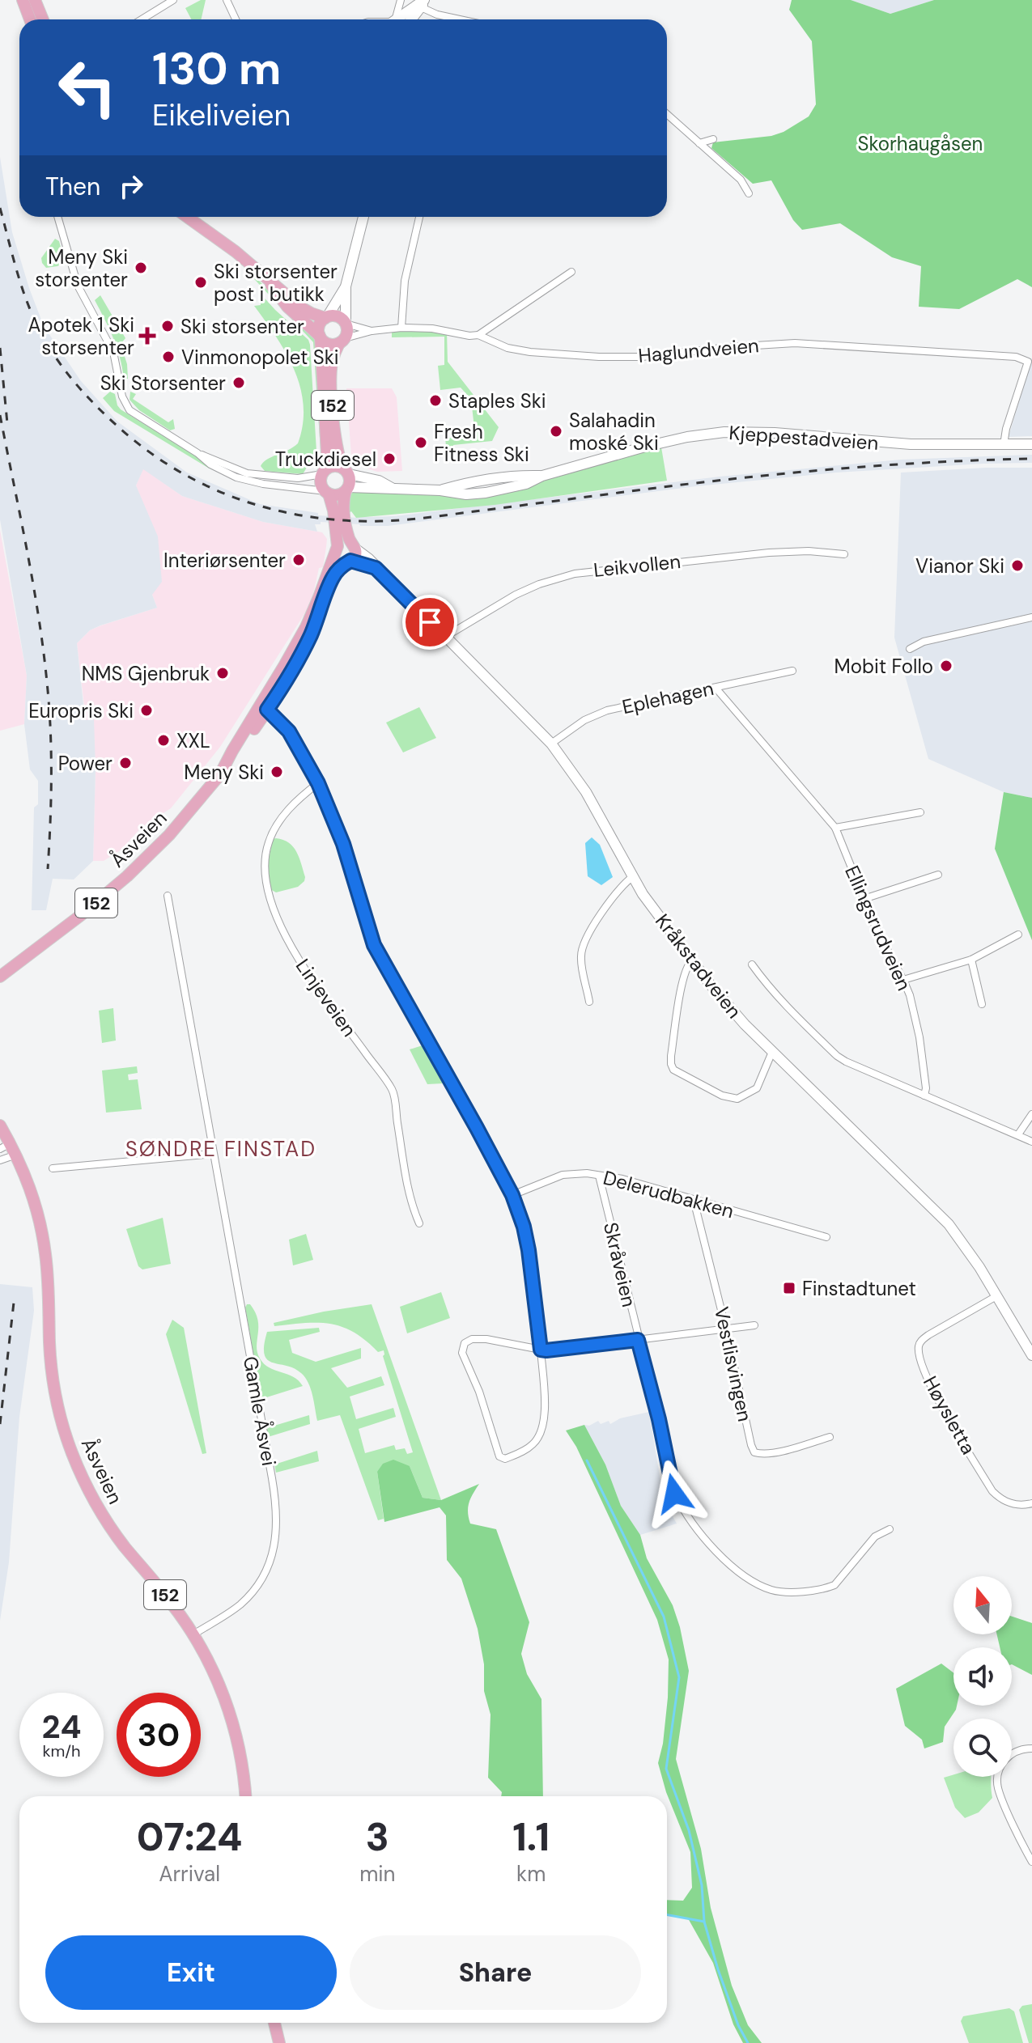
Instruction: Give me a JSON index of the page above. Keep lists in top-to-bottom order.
{
  "streets": {
    "main road": [
      "152",
      "Kjeppestadveien",
      "Åsveien",
      "Kråkstadveien"
    ],
    "street": [
      "Haglundveien",
      "Leikvollen",
      "Eplehagen",
      "Ellingsrudveien",
      "Linjeveien",
      "Delerudbakken",
      "Skråveien",
      "Vestlisvingen",
      "Gamle Åsvei",
      "Høysletta"
    ]
  },
  "crossings": [
    ["Haglundveien", "152"],
    ["Haglundveien", "Kjeppestadveien"],
    ["152", "Kjeppestadveien"],
    ["152", "Åsveien"],
    ["152", "Kråkstadveien"],
    ["Leikvollen", "Kråkstadveien"],
    ["Eplehagen", "Ellingsrudveien"],
    ["Eplehagen", "Kråkstadveien"],
    ["Åsveien", "Kråkstadveien"],
    ["Åsveien", "Gamle Åsvei"],
    ["Kråkstadveien", "Høysletta"],
    ["Delerudbakken", "Skråveien"],
    ["Delerudbakken", "Vestlisvingen"]
  ],
  "districts": ["SØNDRE FINSTAD"],
  "parks": ["Skorhaugåsen"],
  "places": {
    "other": [
      "Meny Ski storsenter",
      "Ski storsenter post i butikk",
      "Ski storsenter",
      "Vinmonopolet Ski",
      "Ski Storsenter",
      "Staples Ski",
      "Salahadin moské Ski",
      "Fresh Fitness Ski",
      "Truckdiesel",
      "Interiørsenter",
      "Vianor Ski",
      "Mobit Follo",
      "NMS Gjenbruk",
      "Europris Ski",
      "XXL",
      "Power",
      "Meny Ski"
    ],
    "health": ["Apotek 1 Ski storsenter"],
    "transit": ["Finstadtunet"]
  },
  "north": "top",
  "page": {
    "turn": ["130 m", "Eikeliveien"],
    "then": "Then",
    "speed": "24 km/h",
    "limit": "30",
    "eta": [
      "07:24",
      "Arrival",
      "3",
      "min",
      "1.1",
      "km"
    ],
    "buttons": ["Exit", "Share"]
  }
}
